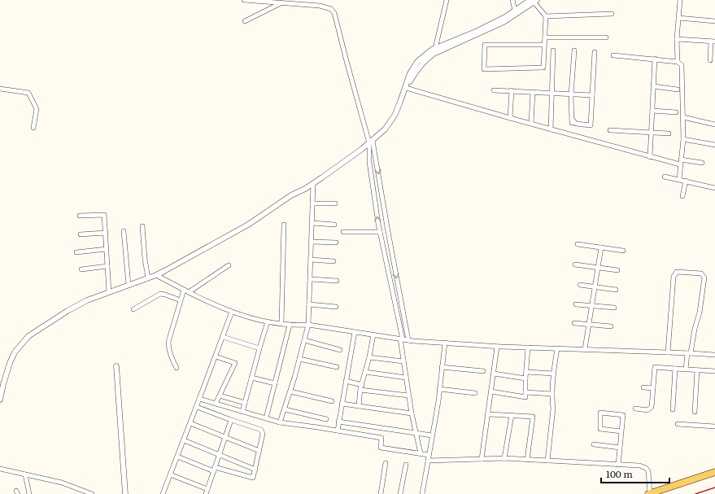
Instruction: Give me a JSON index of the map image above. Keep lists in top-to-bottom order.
{
  "scale_bar": "100 m"
}
